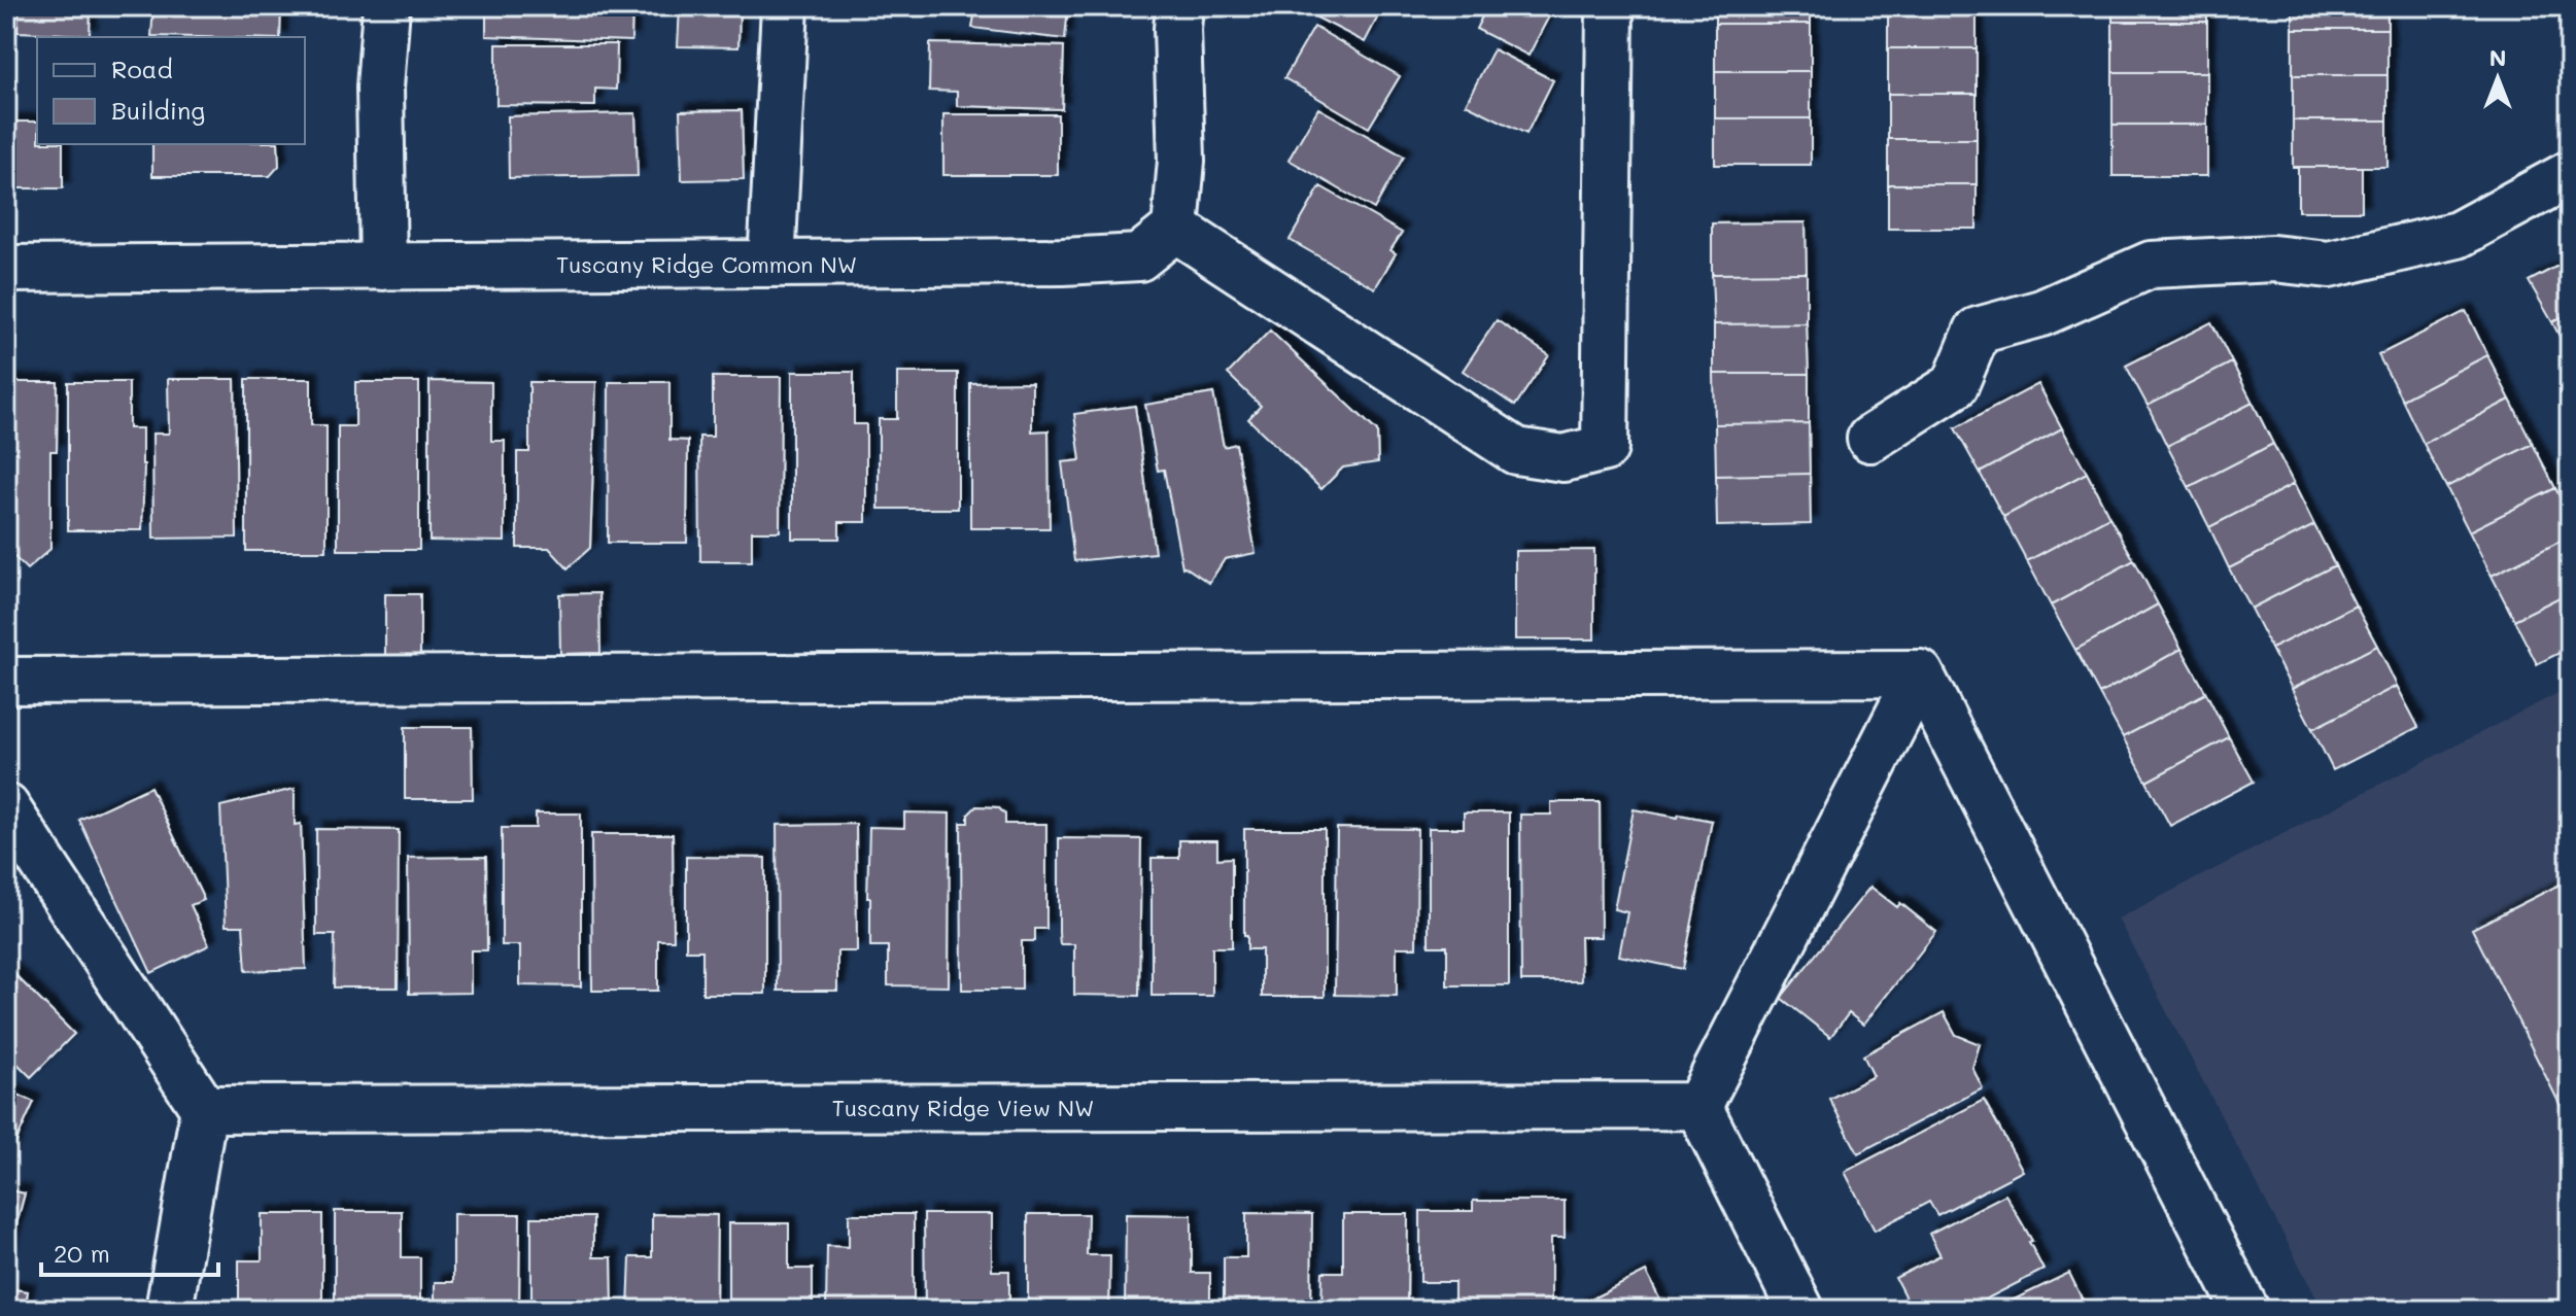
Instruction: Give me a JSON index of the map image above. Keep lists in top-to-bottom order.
{
  "streets": {
    "street": ["Tuscany Ridge Common NW", "Tuscany Ridge View NW"]
  },
  "legend": ["Road", "Building"],
  "scale_bar": "20 m",
  "north": "top"
}
